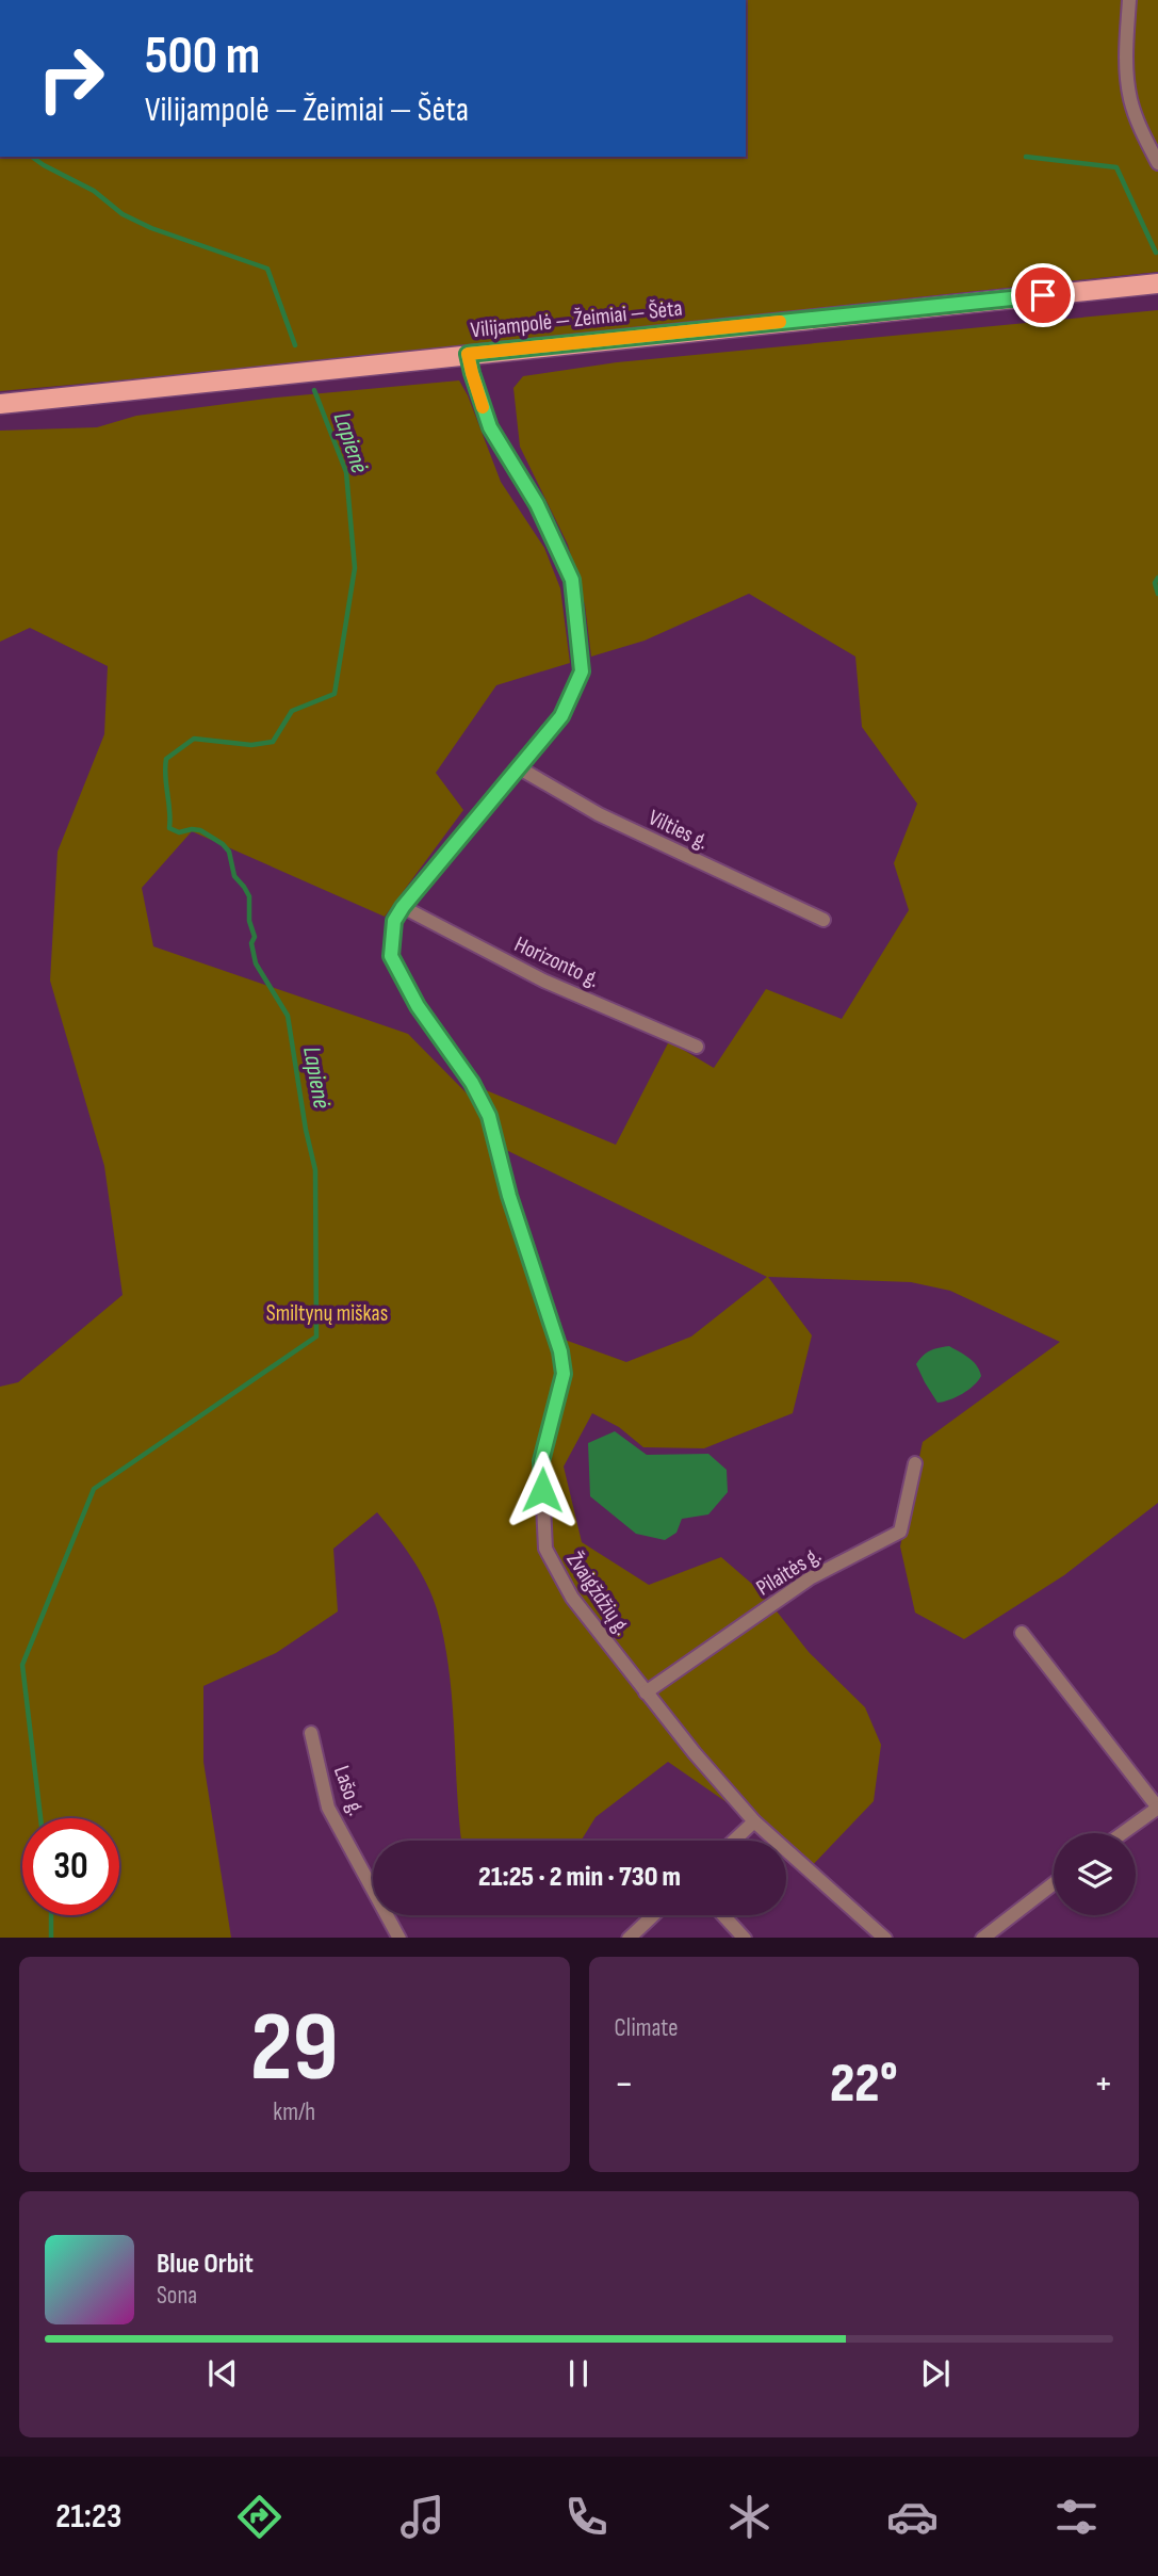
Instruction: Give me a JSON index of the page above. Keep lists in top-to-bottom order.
{
  "streets": {
    "main road": ["Vilijampolė — Žeimiai — Šėta"],
    "street": [
      "Vilties g.",
      "Horizonto g.",
      "Pilaitės g.",
      "Žvaigždžių g.",
      "Lašo g."
    ]
  },
  "crossings": [
    ["Vilijampolė — Žeimiai — Šėta", "Žvaigždžių g."],
    ["Vilties g.", "Žvaigždžių g."],
    ["Horizonto g.", "Žvaigždžių g."],
    ["Pilaitės g.", "Žvaigždžių g."]
  ],
  "water": ["Lapienė"],
  "parks": ["Smiltynų miškas"],
  "page": {
    "turn": ["500 m", "Vilijampolė — Žeimiai — Šėta"],
    "limit": "30",
    "trip": "21:25 · 2 min · 730 m",
    "tile": [
      ["29", "km/h"],
      "Climate"
    ],
    "heat": ["−", "22°", "+"],
    "song": ["Blue Orbit", "Sona"],
    "tabs": "21:23"
  }
}
